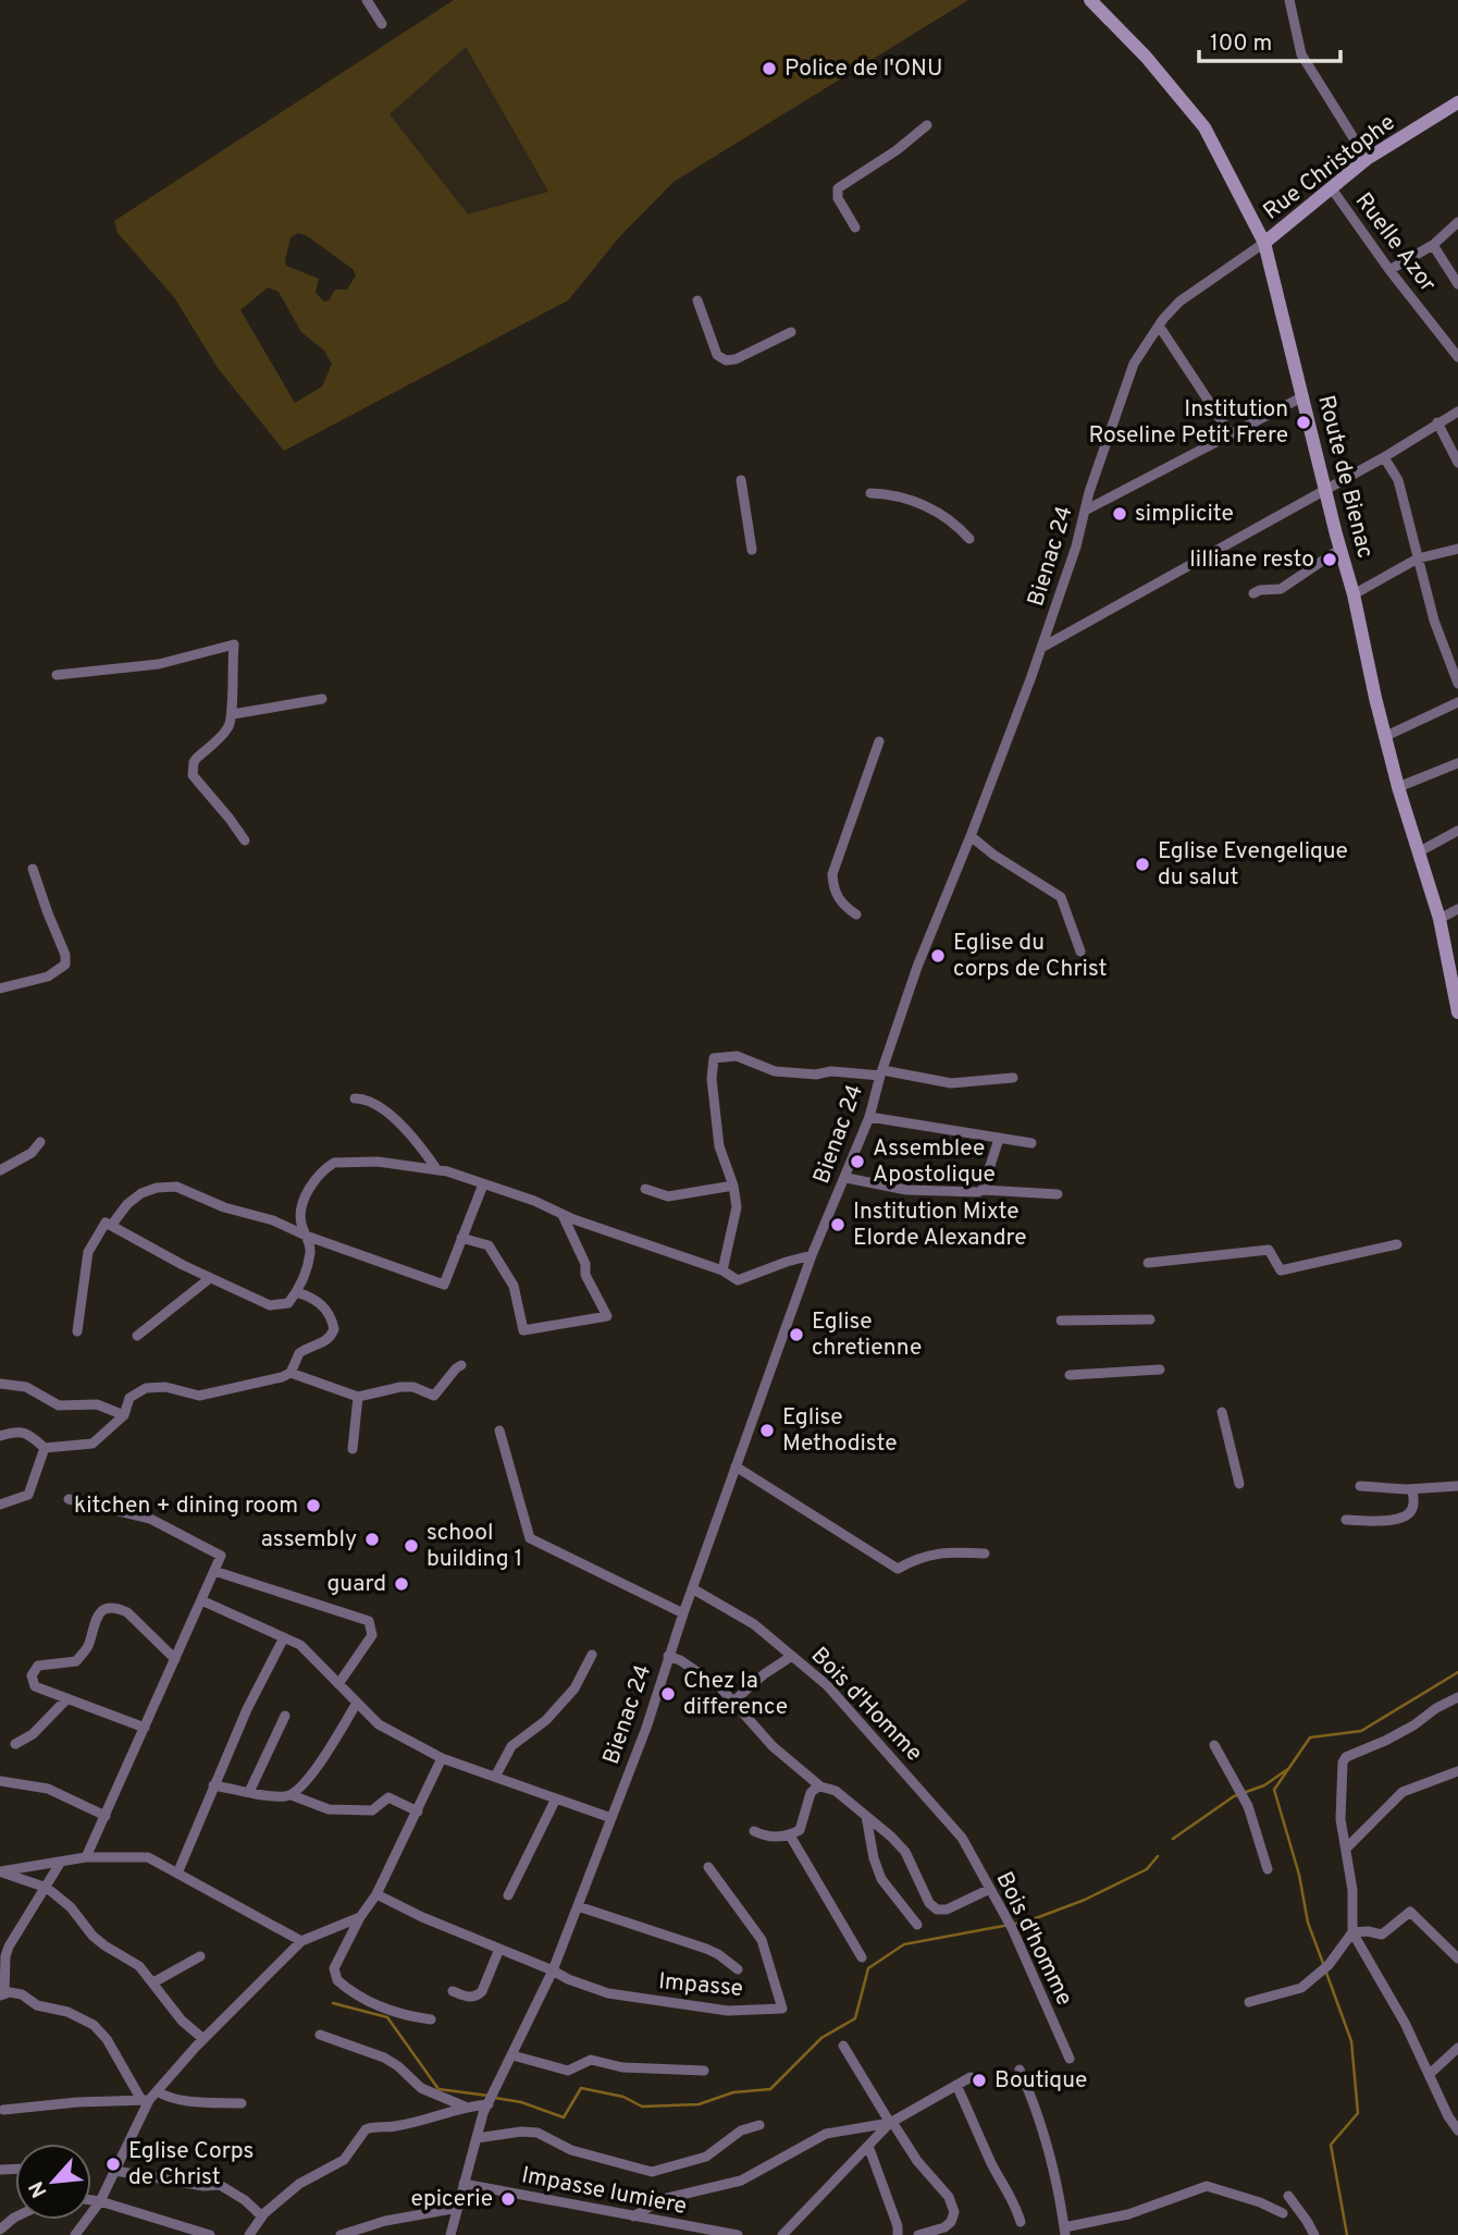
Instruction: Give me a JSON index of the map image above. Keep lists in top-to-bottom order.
{
  "streets": {
    "main road": ["Rue Christophe", "Route de Bienac"],
    "street": [
      "Ruelle Azor",
      "Bienac 24",
      "Bois d'Homme",
      "Bois d'homme",
      "Impasse",
      "Impasse lumiere"
    ]
  },
  "crossings": [
    ["Rue Christophe", "Ruelle Azor"],
    ["Rue Christophe", "Route de Bienac"],
    ["Rue Christophe", "Bienac 24"],
    ["Route de Bienac", "Bienac 24"],
    ["Bienac 24", "Bois d'Homme"],
    ["Bienac 24", "Impasse"],
    ["Bienac 24", "Impasse lumiere"],
    ["Bois d'Homme", "Bois d'homme"]
  ],
  "places": [
    "Police de l'ONU",
    "Institution Roseline Petit Frere",
    "simplicite",
    "lilliane resto",
    "Eglise Evengelique du salut",
    "Eglise du corps de Christ",
    "Assemblee Apostolique",
    "Institution Mixte Elorde Alexandre",
    "Eglise chretienne",
    "Eglise Methodiste",
    "kitchen + dining room",
    "assembly",
    "school building 1",
    "guard",
    "Chez la difference",
    "Boutique",
    "Eglise Corps de Christ",
    "epicerie"
  ],
  "scale_bar": "100 m",
  "north": "bottom left"
}
